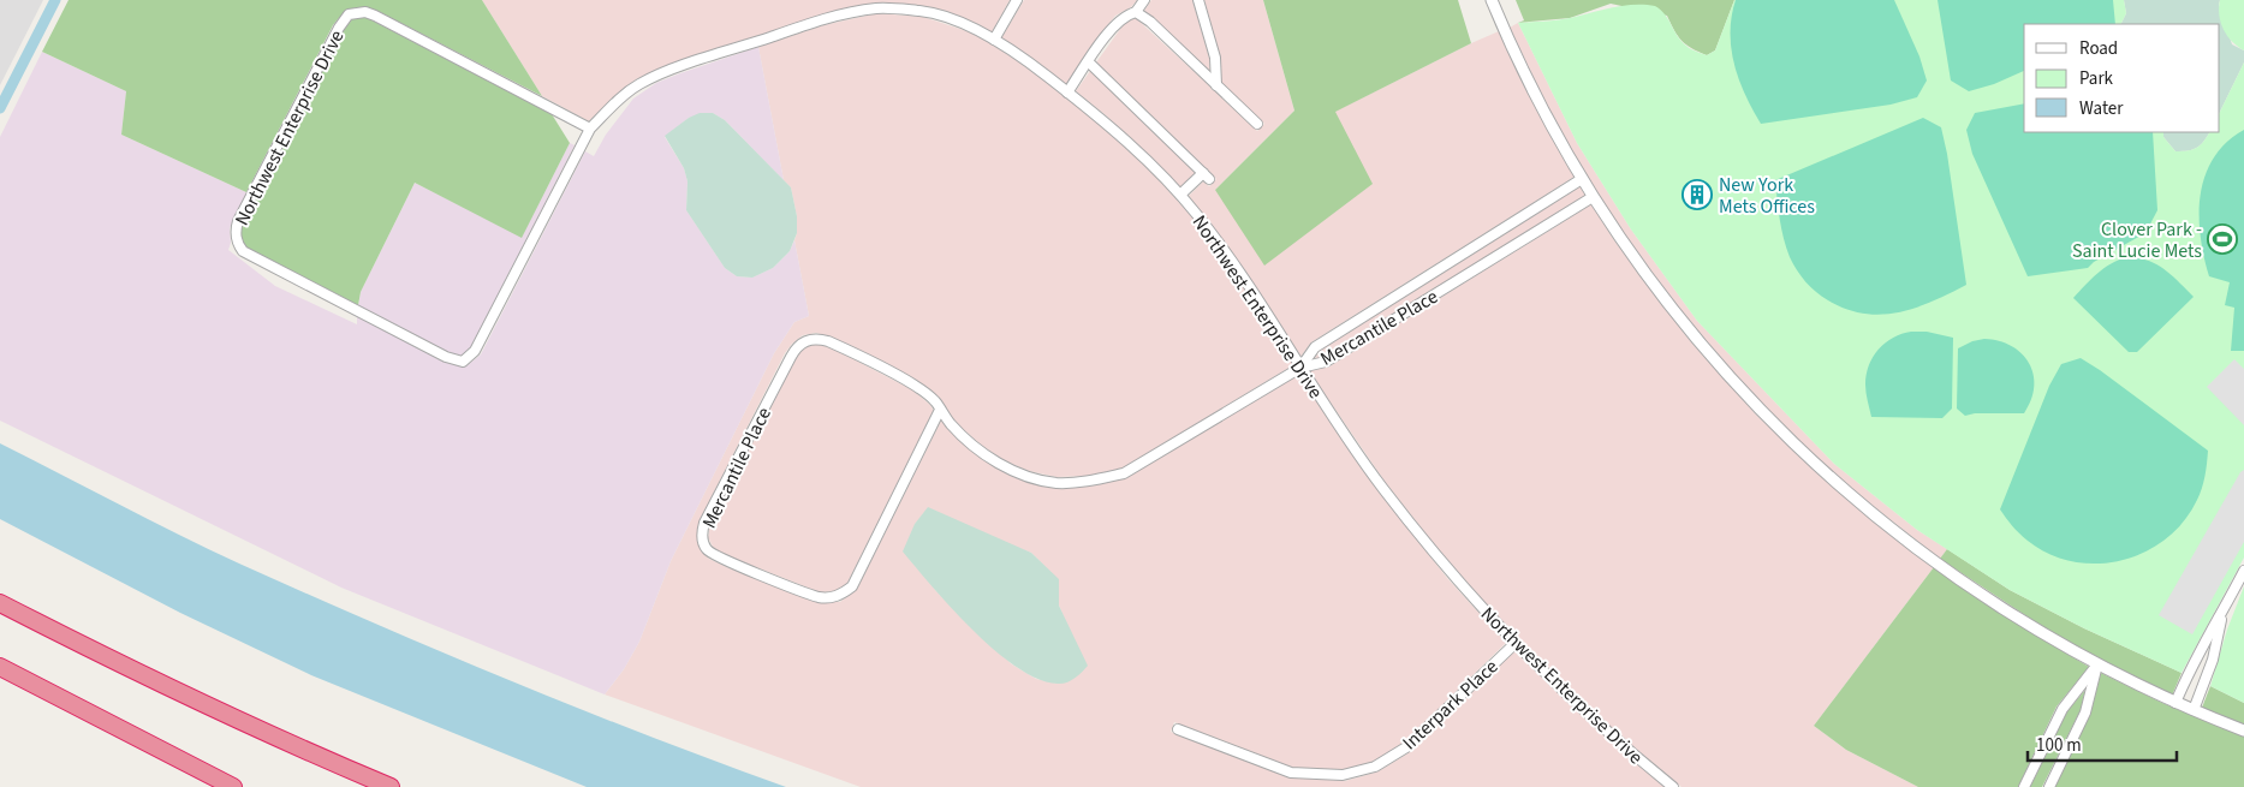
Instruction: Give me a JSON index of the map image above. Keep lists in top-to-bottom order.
{
  "streets": {
    "street": ["Northwest Enterprise Drive", "Mercantile Place", "Interpark Place"]
  },
  "crossings": [
    ["Northwest Enterprise Drive", "Mercantile Place"],
    ["Northwest Enterprise Drive", "Interpark Place"]
  ],
  "places": {
    "building": ["New York Mets Offices"],
    "sports": ["Clover Park - Saint Lucie Mets"]
  },
  "legend": ["Road", "Park", "Water"],
  "scale_bar": "100 m"
}
